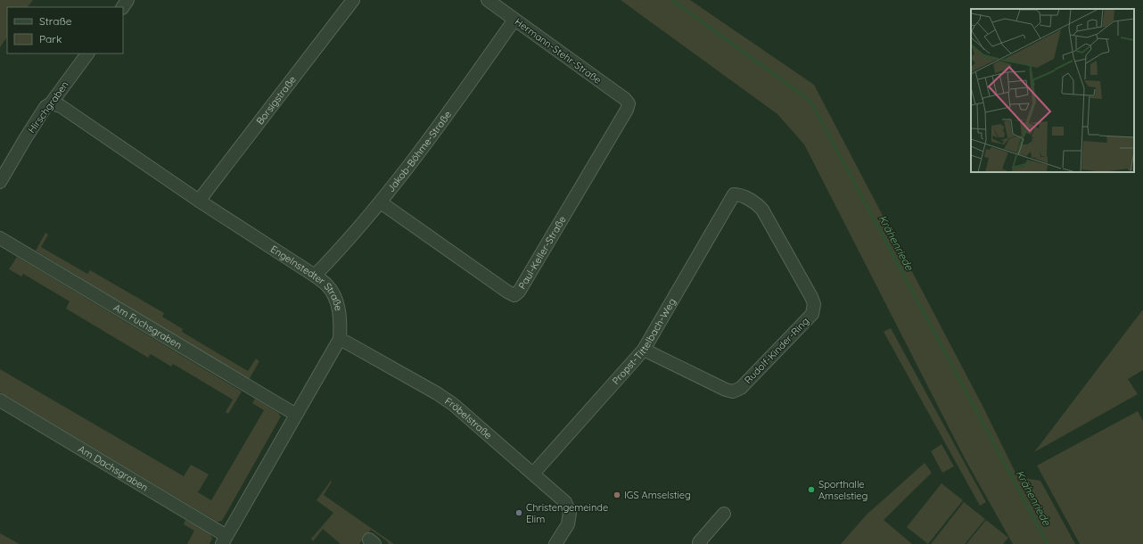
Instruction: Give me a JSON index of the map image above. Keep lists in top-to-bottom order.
{
  "streets": {
    "street": [
      "Hermann-Stehr-Straße",
      "Borsigstraße",
      "Hirschgraben",
      "Jakob-Böhme-Straße",
      "Paul-Keller-Straße",
      "Engelnstedter Straße",
      "Am Fuchsgraben",
      "Propst-Tittelbach-Weg",
      "Rudolf-Kinder-Ring",
      "Fröbelstraße",
      "Am Dachsgraben"
    ]
  },
  "crossings": [
    ["Hermann-Stehr-Straße", "Jakob-Böhme-Straße"],
    ["Hermann-Stehr-Straße", "Paul-Keller-Straße"],
    ["Borsigstraße", "Engelnstedter Straße"],
    ["Hirschgraben", "Engelnstedter Straße"],
    ["Jakob-Böhme-Straße", "Paul-Keller-Straße"],
    ["Jakob-Böhme-Straße", "Engelnstedter Straße"],
    ["Engelnstedter Straße", "Am Fuchsgraben"],
    ["Engelnstedter Straße", "Fröbelstraße"],
    ["Engelnstedter Straße", "Am Dachsgraben"],
    ["Propst-Tittelbach-Weg", "Rudolf-Kinder-Ring"],
    ["Propst-Tittelbach-Weg", "Fröbelstraße"]
  ],
  "water": ["Krähenriede"],
  "places": ["Sporthalle Amselstieg", "IGS Amselstieg", "Christengemeinde Elim"],
  "legend": ["Straße", "Park"]
}
